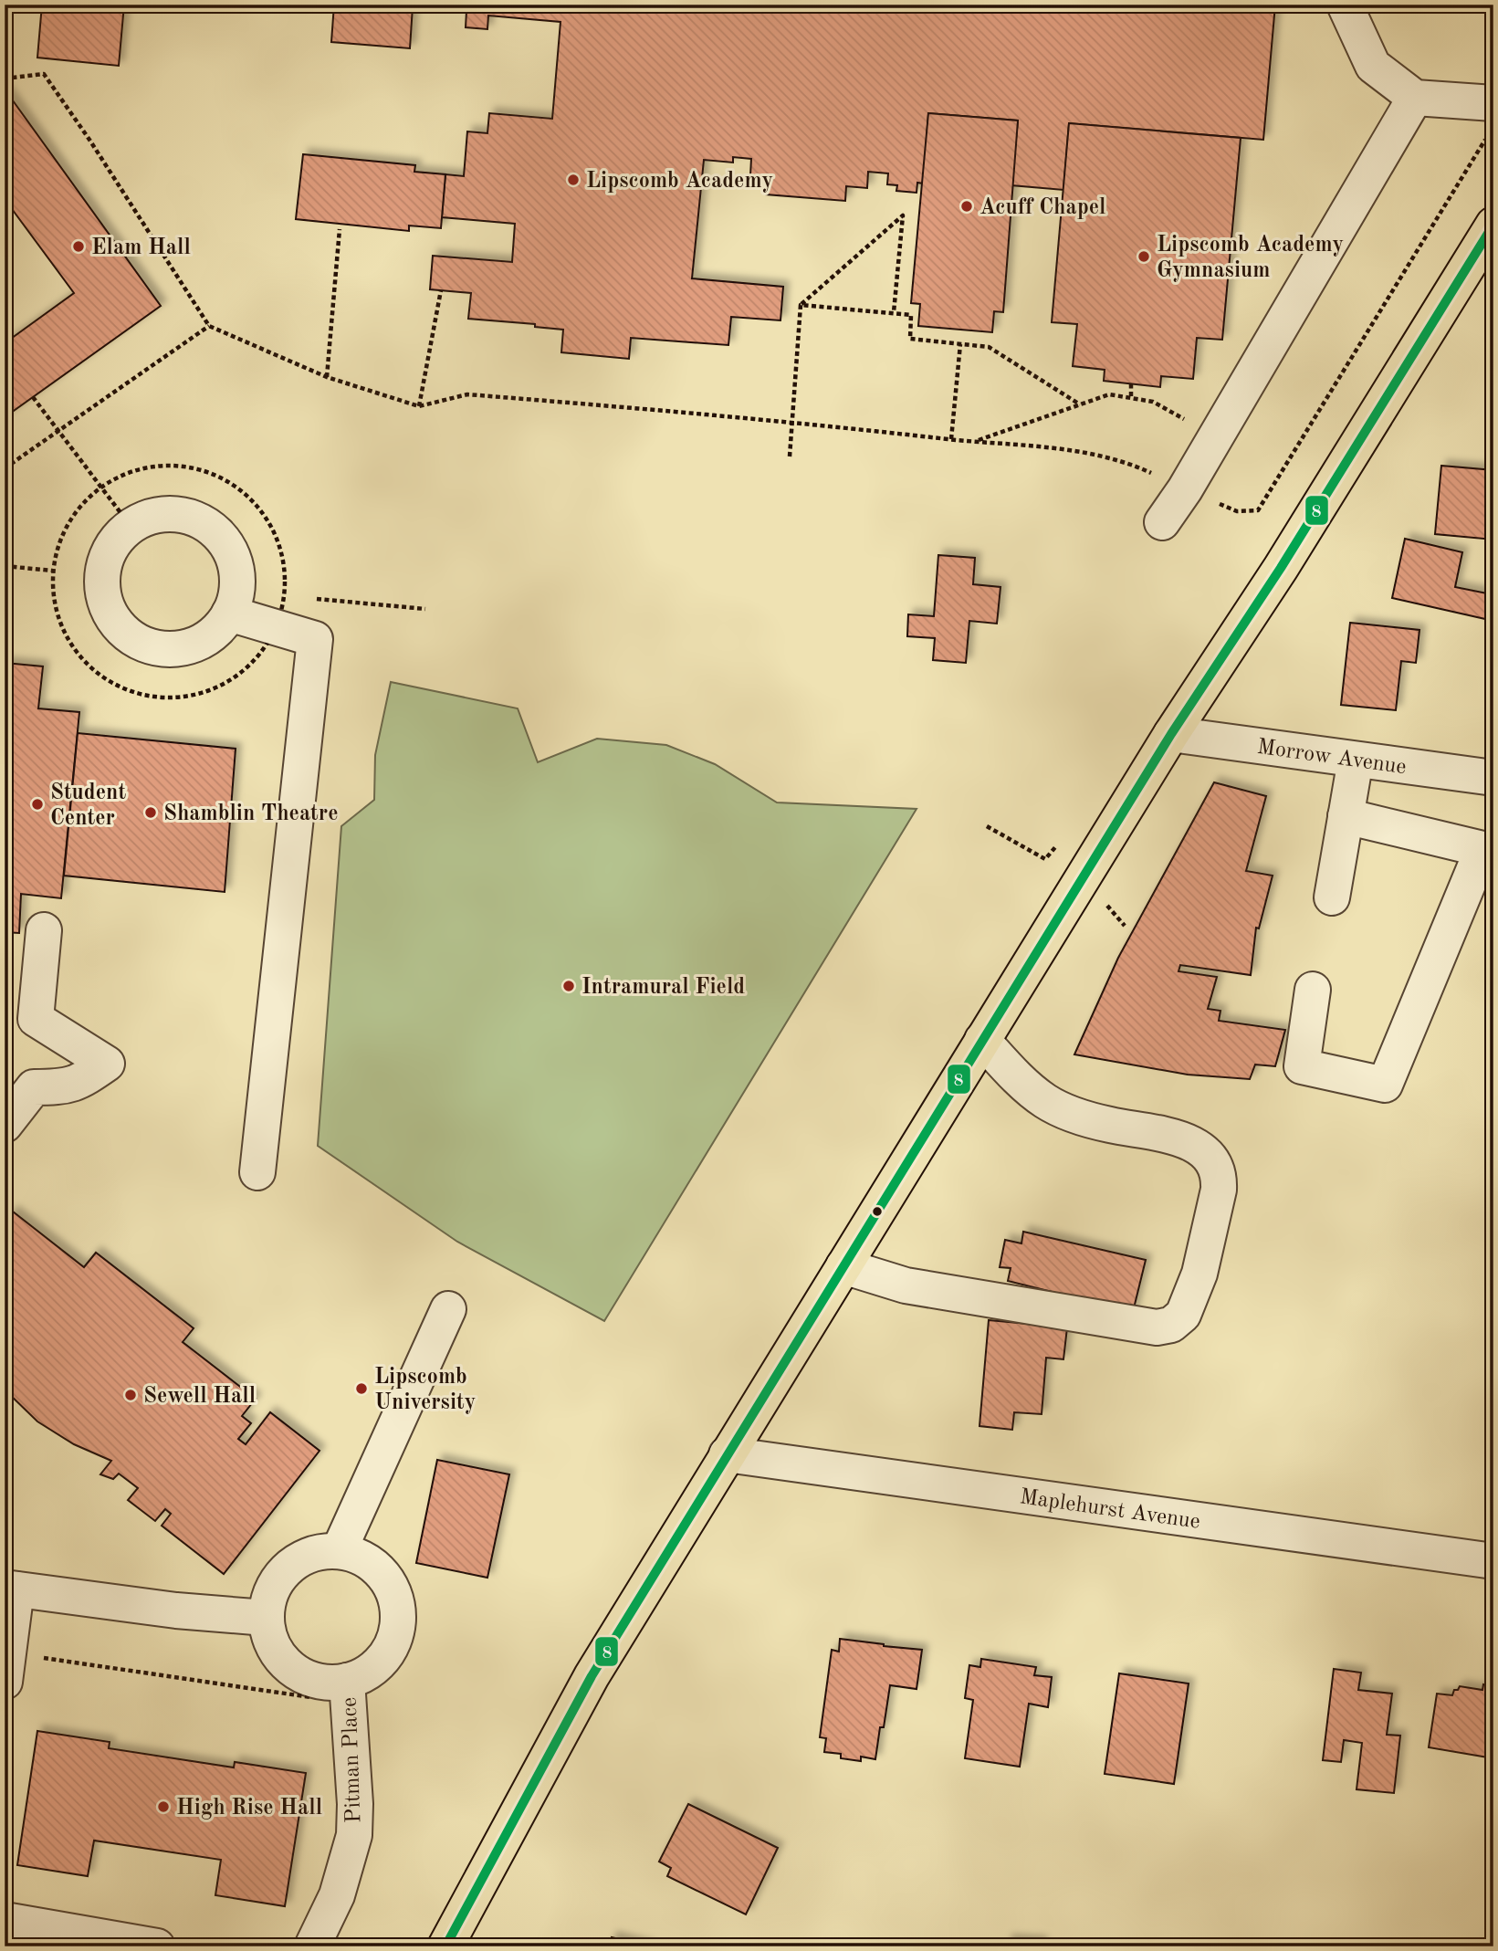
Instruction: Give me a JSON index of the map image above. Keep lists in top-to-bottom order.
{
  "streets": {
    "street": ["Morrow Avenue", "Maplehurst Avenue", "Pitman Place"]
  },
  "places": [
    "Lipscomb Academy",
    "Acuff Chapel",
    "Elam Hall",
    "Lipscomb Academy Gymnasium",
    "Student Center",
    "Shamblin Theatre",
    "Intramural Field",
    "Lipscomb University",
    "Sewell Hall",
    "High Rise Hall"
  ],
  "lines": ["transit line 8"]
}
